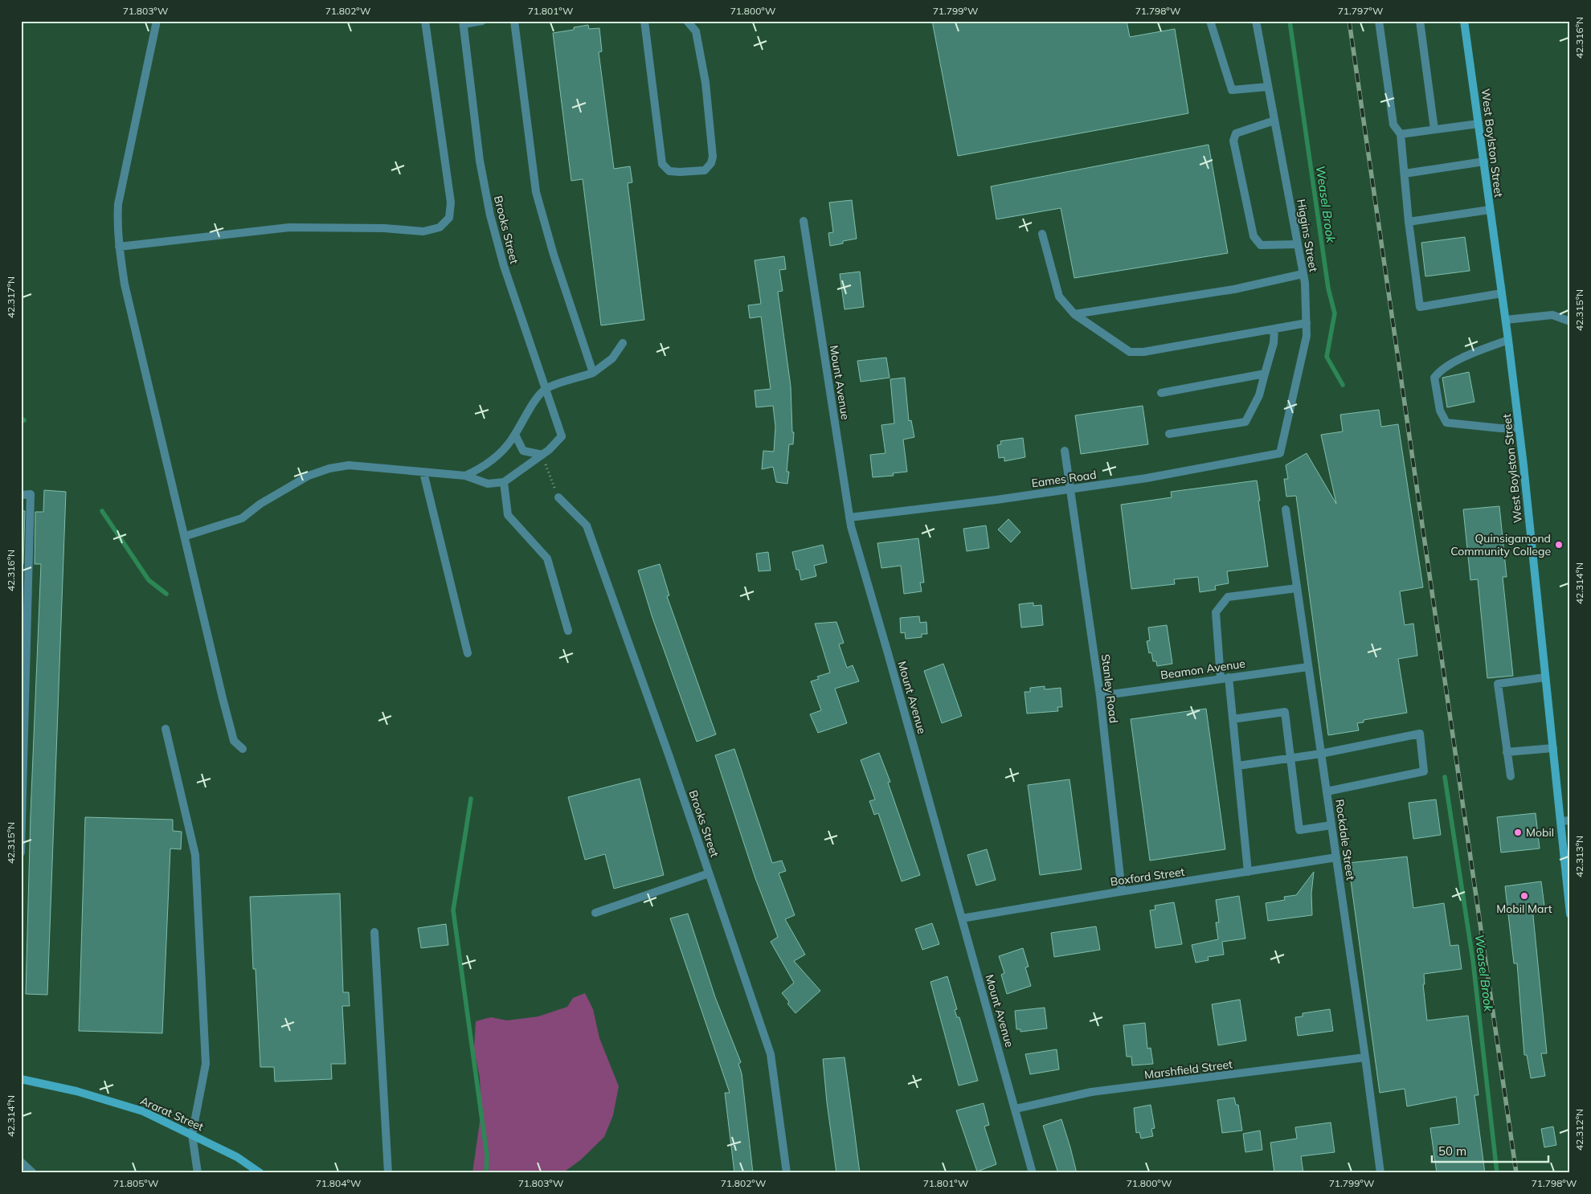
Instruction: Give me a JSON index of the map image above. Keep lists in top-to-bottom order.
{
  "streets": {
    "main road": ["West Boylston Street", "Ararat Street"],
    "street": [
      "Brooks Street",
      "Higgins Street",
      "Mount Avenue",
      "Eames Road",
      "Beamon Avenue",
      "Stanley Road",
      "Rockdale Street",
      "Boxford Street",
      "Marshfield Street"
    ]
  },
  "crossings": [
    ["Higgins Street", "Eames Road"],
    ["Mount Avenue", "Eames Road"],
    ["Mount Avenue", "Boxford Street"],
    ["Mount Avenue", "Marshfield Street"],
    ["Eames Road", "Stanley Road"],
    ["Beamon Avenue", "Stanley Road"],
    ["Beamon Avenue", "Rockdale Street"],
    ["Stanley Road", "Boxford Street"],
    ["Rockdale Street", "Boxford Street"],
    ["Rockdale Street", "Marshfield Street"]
  ],
  "water": ["Weasel Brook"],
  "places": ["Quinsigamond Community College", "Mobil", "Mobil Mart"],
  "scale_bar": "50 m",
  "coordinates": [
    "71.803°W",
    "71.802°W",
    "71.801°W",
    "71.800°W",
    "71.799°W",
    "71.798°W",
    "71.797°W",
    "42.316°N",
    "42.317°N",
    "42.315°N",
    "42.314°N",
    "42.313°N",
    "42.312°N",
    "71.805°W",
    "71.804°W"
  ]
}
